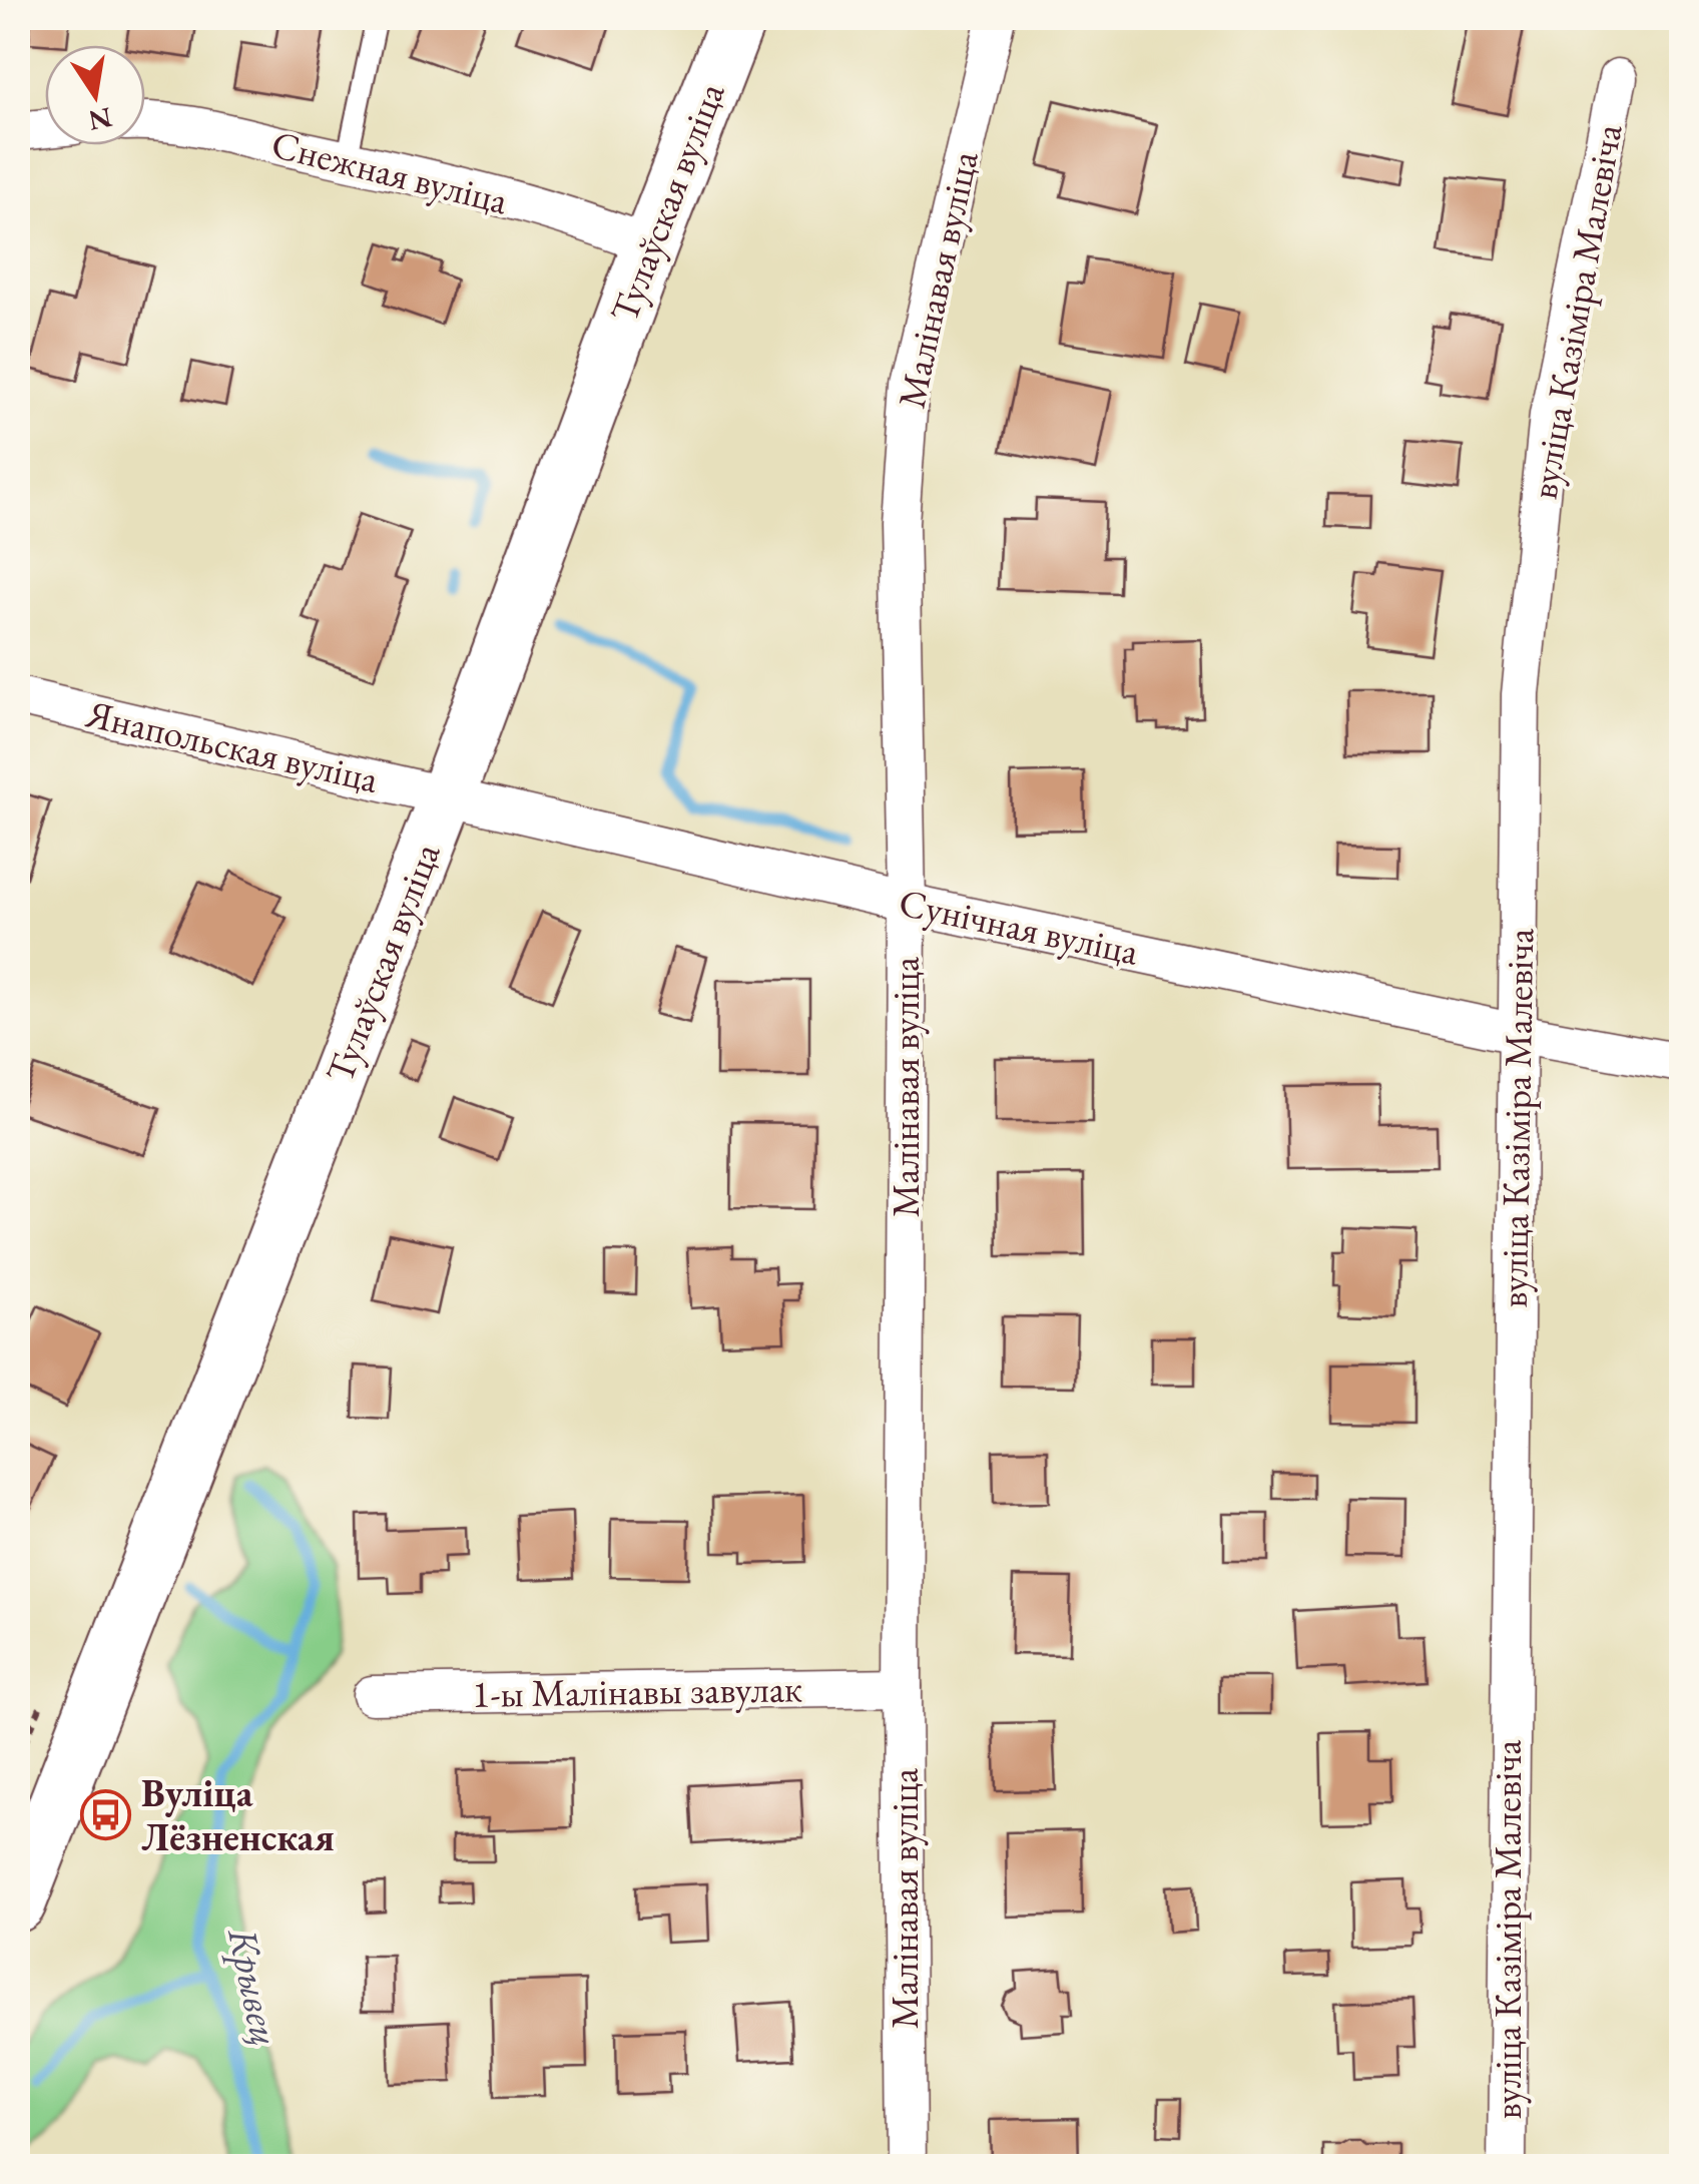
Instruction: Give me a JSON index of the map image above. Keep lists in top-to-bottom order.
{
  "streets": {
    "main road": ["Тулаўская вуліца"],
    "street": [
      "Снежная вуліца",
      "Малінавая вуліца",
      "вуліца Казіміра Малевіча",
      "Янапольская вуліца",
      "Сунічная вуліца",
      "1-ы Малінавы завулак"
    ]
  },
  "crossings": [
    ["Снежная вуліца", "Тулаўская вуліца"],
    ["Тулаўская вуліца", "Янапольская вуліца"],
    ["Тулаўская вуліца", "Сунічная вуліца"],
    ["Малінавая вуліца", "Сунічная вуліца"],
    ["Малінавая вуліца", "1-ы Малінавы завулак"],
    ["вуліца Казіміра Малевіча", "Сунічная вуліца"],
    ["Янапольская вуліца", "Сунічная вуліца"]
  ],
  "water": ["Крывец"],
  "places": {
    "bus stop": ["Вуліца Лёзненская"]
  },
  "north": "bottom"
}
